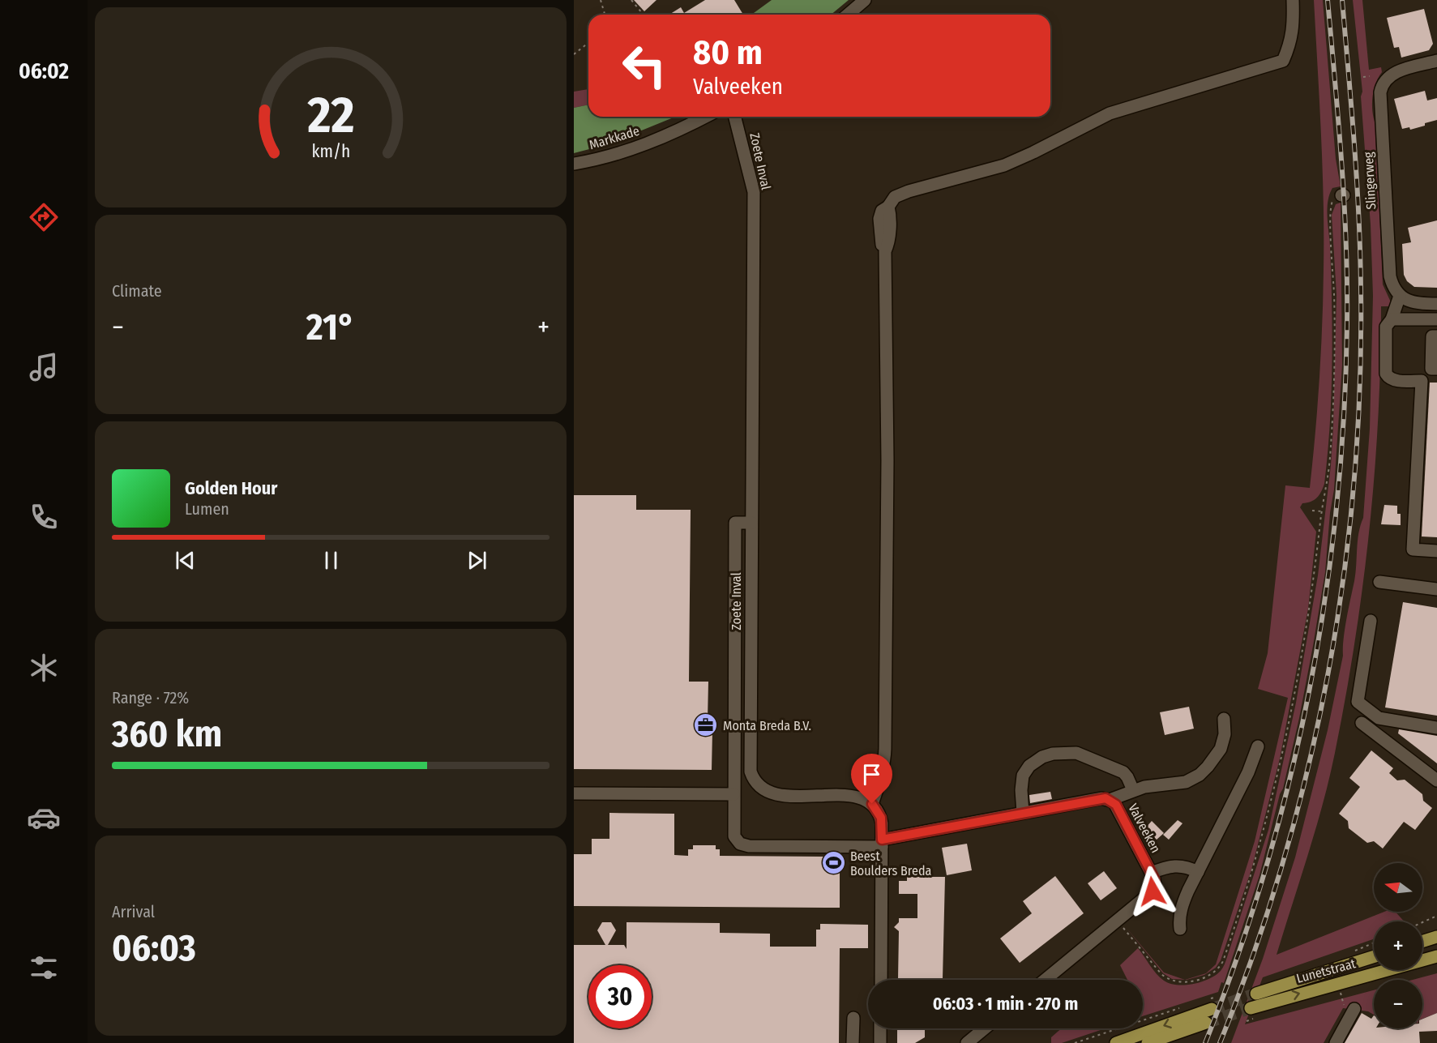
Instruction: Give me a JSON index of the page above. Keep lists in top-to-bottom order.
{
  "streets": {
    "main road": ["Lunetstraat"],
    "street": [
      "Markkade",
      "Zoete Inval",
      "Slingerweg",
      "Valveeken"
    ]
  },
  "places": {
    "office": ["Monta Breda B.V."],
    "sports": ["Beest Boulders Breda"]
  },
  "north": "left",
  "page": {
    "tabs": "06:02",
    "turn": ["80 m", "Valveeken"],
    "tile": [
      "Climate",
      ["Range · 72%", "360 km"],
      ["Arrival", "06:03"]
    ],
    "heat": ["−", "21°", "+"],
    "song": ["Golden Hour", "Lumen"],
    "map_buttons": ["+", "−"],
    "limit": "30",
    "trip": "06:03 · 1 min · 270 m",
    "gauge": ["22", "km/h"]
  }
}
